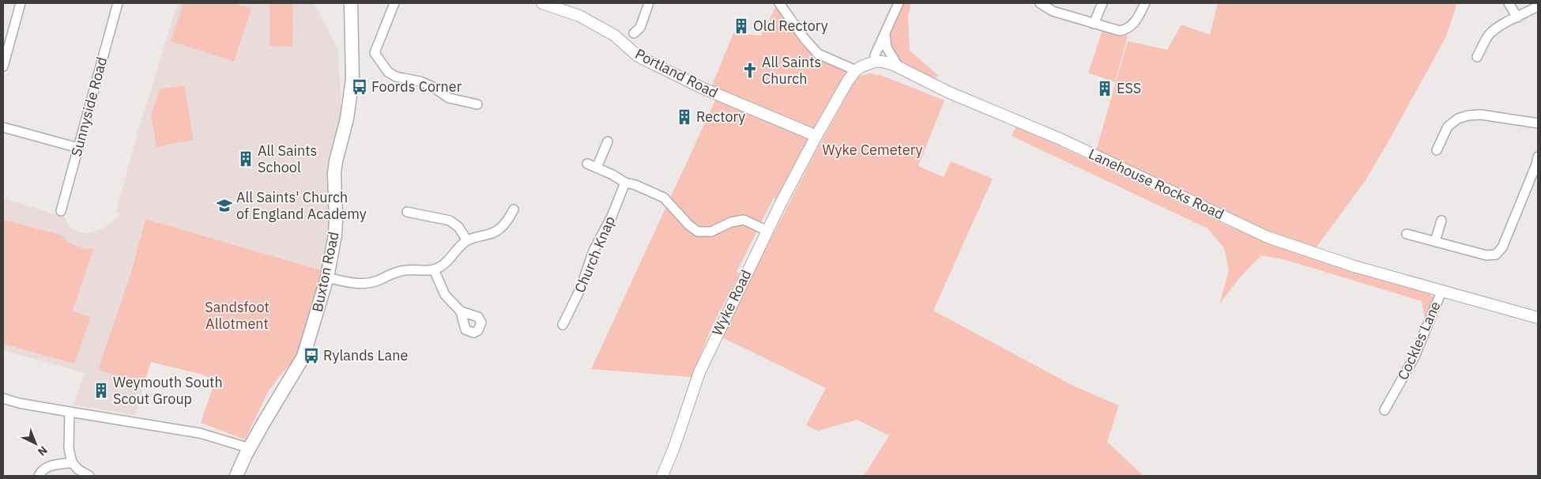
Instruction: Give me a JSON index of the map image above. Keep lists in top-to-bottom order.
{
  "streets": {
    "highway": ["Buxton Road"],
    "main road": ["Portland Road", "Lanehouse Rocks Road", "Wyke Road"],
    "street": ["Sunnyside Road", "Church Knap", "Cockles Lane"]
  },
  "crossings": [
    ["Portland Road", "Wyke Road"],
    ["Lanehouse Rocks Road", "Cockles Lane"]
  ],
  "parks": ["Wyke Cemetery", "Sandsfoot Allotment"],
  "places": {
    "building": [
      "Old Rectory",
      "ESS",
      "Rectory",
      "All Saints School",
      "Weymouth South Scout Group"
    ],
    "church": ["All Saints Church"],
    "bus stop": ["Foords Corner", "Rylands Lane"],
    "school or university": ["All Saints' Church of England Academy"]
  },
  "north": "bottom right"
}
